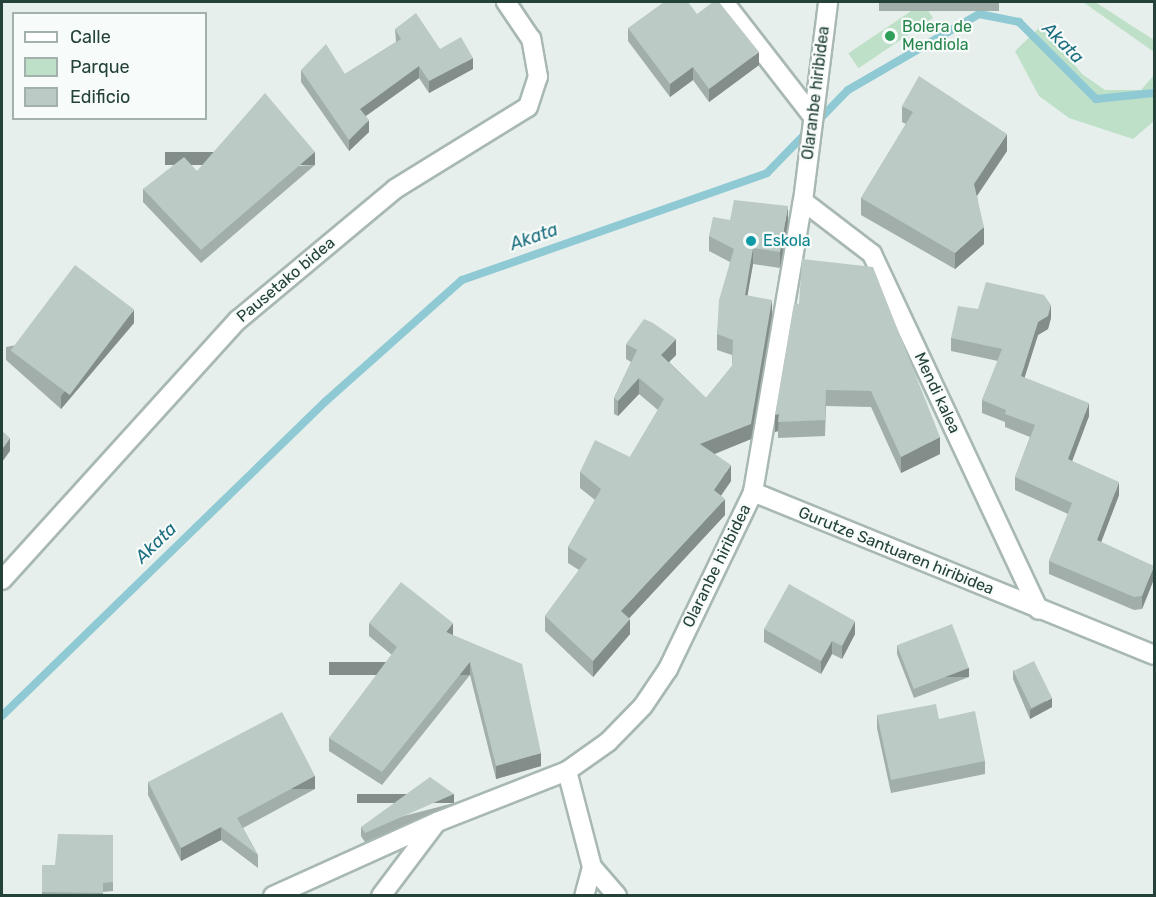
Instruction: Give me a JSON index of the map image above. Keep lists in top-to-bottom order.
{
  "streets": {
    "street": [
      "Olaranbe hiribidea",
      "Pausetako bidea",
      "Mendi kalea",
      "Gurutze Santuaren hiribidea"
    ]
  },
  "crossings": [
    ["Olaranbe hiribidea", "Mendi kalea"],
    ["Olaranbe hiribidea", "Gurutze Santuaren hiribidea"],
    ["Mendi kalea", "Gurutze Santuaren hiribidea"]
  ],
  "water": ["Akata"],
  "places": ["Bolera de Mendiola", "Eskola"],
  "legend": ["Calle", "Parque", "Edificio"]
}
